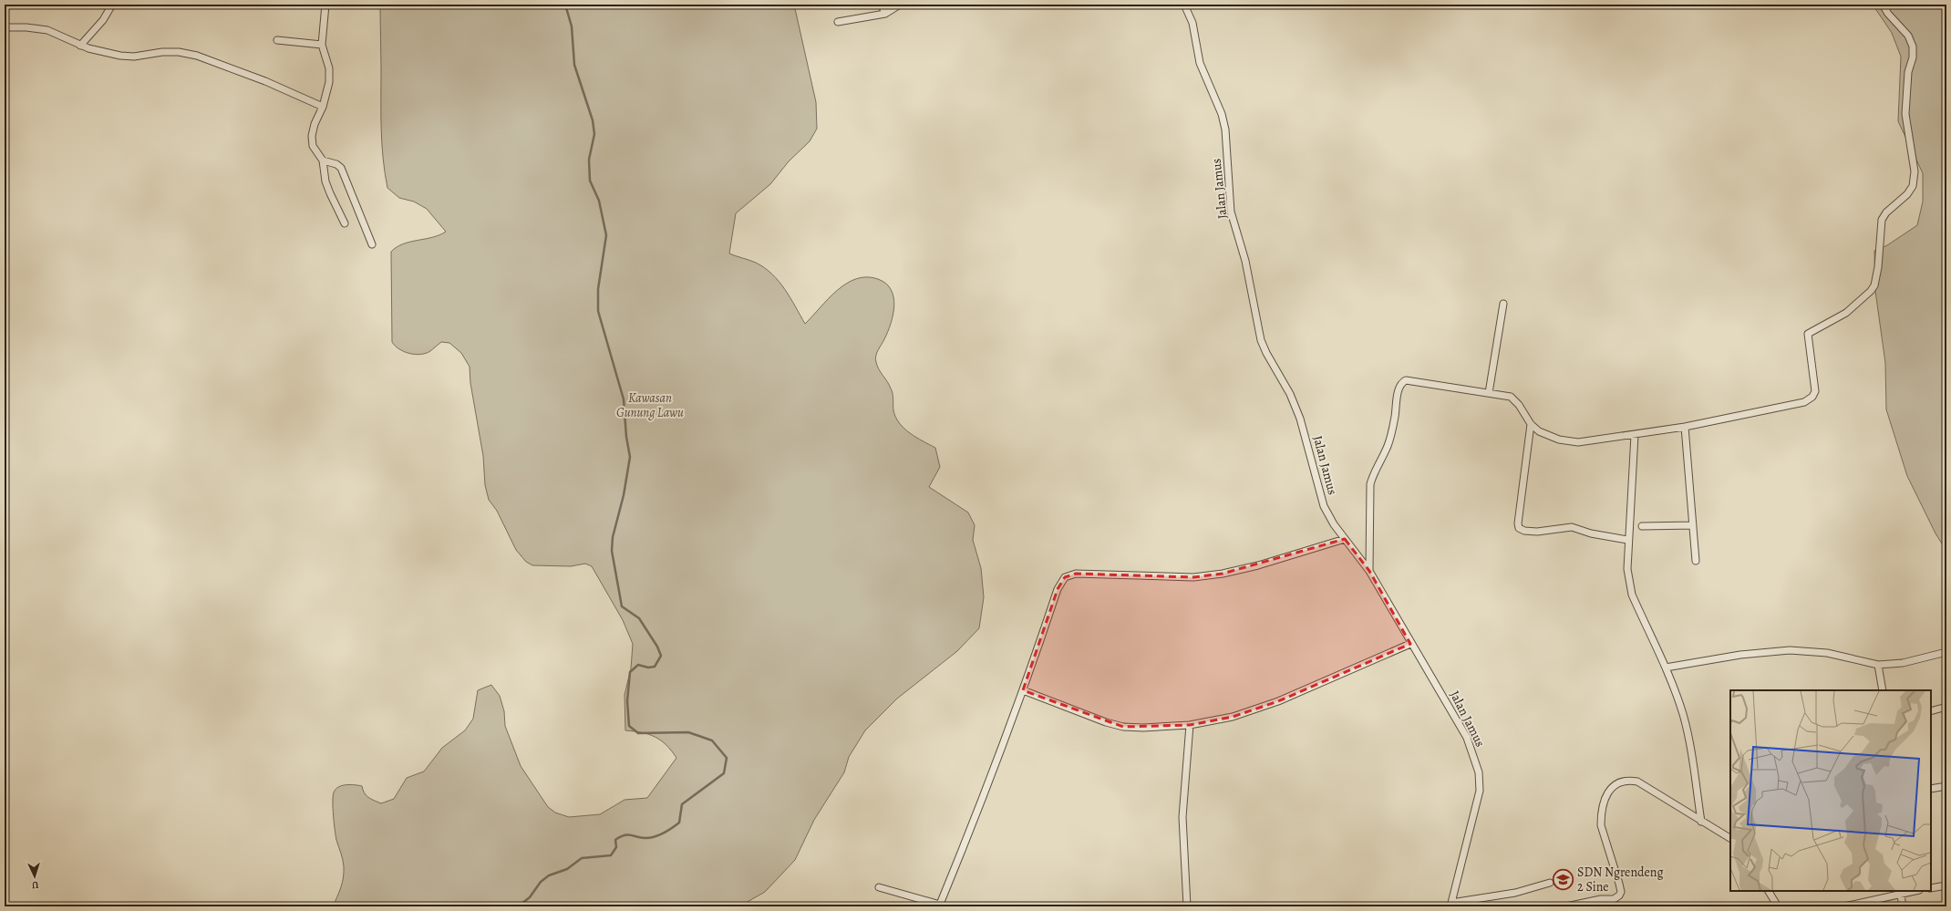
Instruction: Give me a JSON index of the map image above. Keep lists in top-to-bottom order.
{
  "streets": {
    "street": ["Jalan Jamus"]
  },
  "parks": ["Kawasan Gunung Lawu"],
  "places": {
    "school or university": ["SDN Ngrendeng 2 Sine"]
  },
  "north": "bottom"
}
